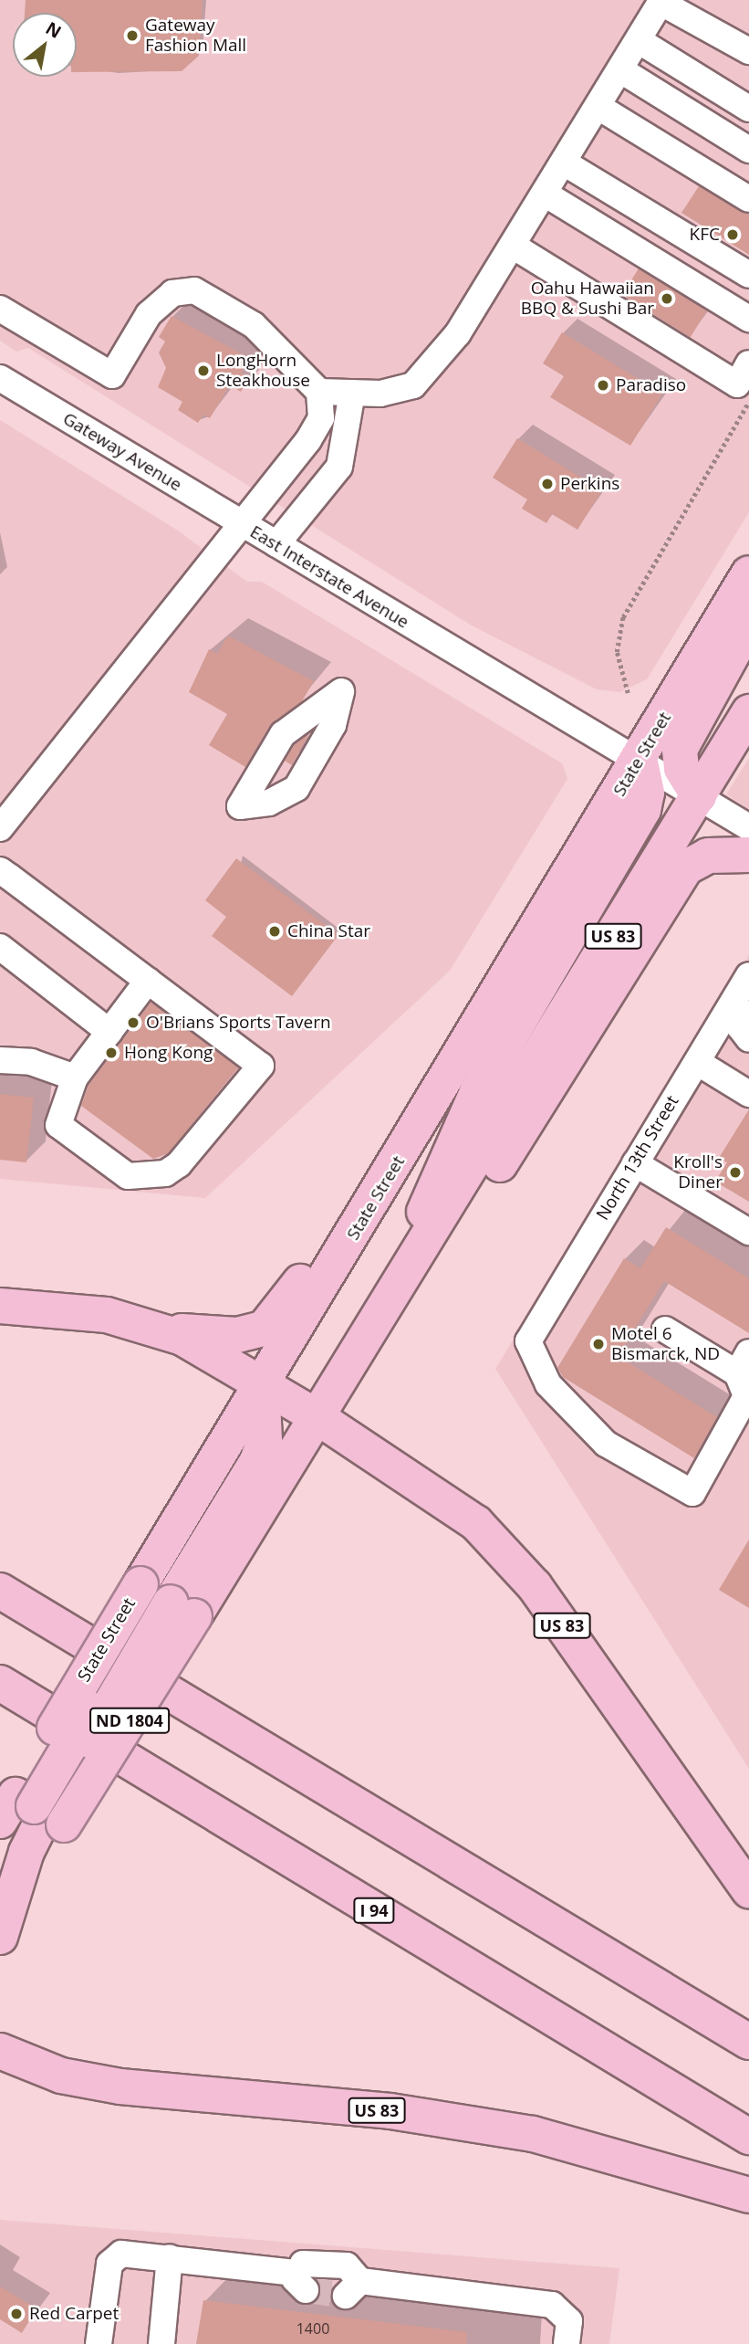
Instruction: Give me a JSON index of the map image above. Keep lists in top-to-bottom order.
{
  "streets": {
    "highway": [
      "State Street",
      "US 83",
      "ND 1804",
      "I 94"
    ],
    "street": ["Gateway Avenue", "East Interstate Avenue", "North 13th Street"]
  },
  "crossings": [
    ["Gateway Avenue", "East Interstate Avenue"],
    ["East Interstate Avenue", "State Street"],
    ["State Street", "US 83"]
  ],
  "places": [
    "Gateway Fashion Mall",
    "KFC",
    "Oahu Hawaiian BBQ & Sushi Bar",
    "LongHorn Steakhouse",
    "Paradiso",
    "Perkins",
    "China Star",
    "O'Brians Sports Tavern",
    "Hong Kong",
    "Kroll's Diner",
    "Motel 6 Bismarck, ND",
    "Red Carpet"
  ],
  "house_numbers": ["1400"],
  "north": "top right"
}
